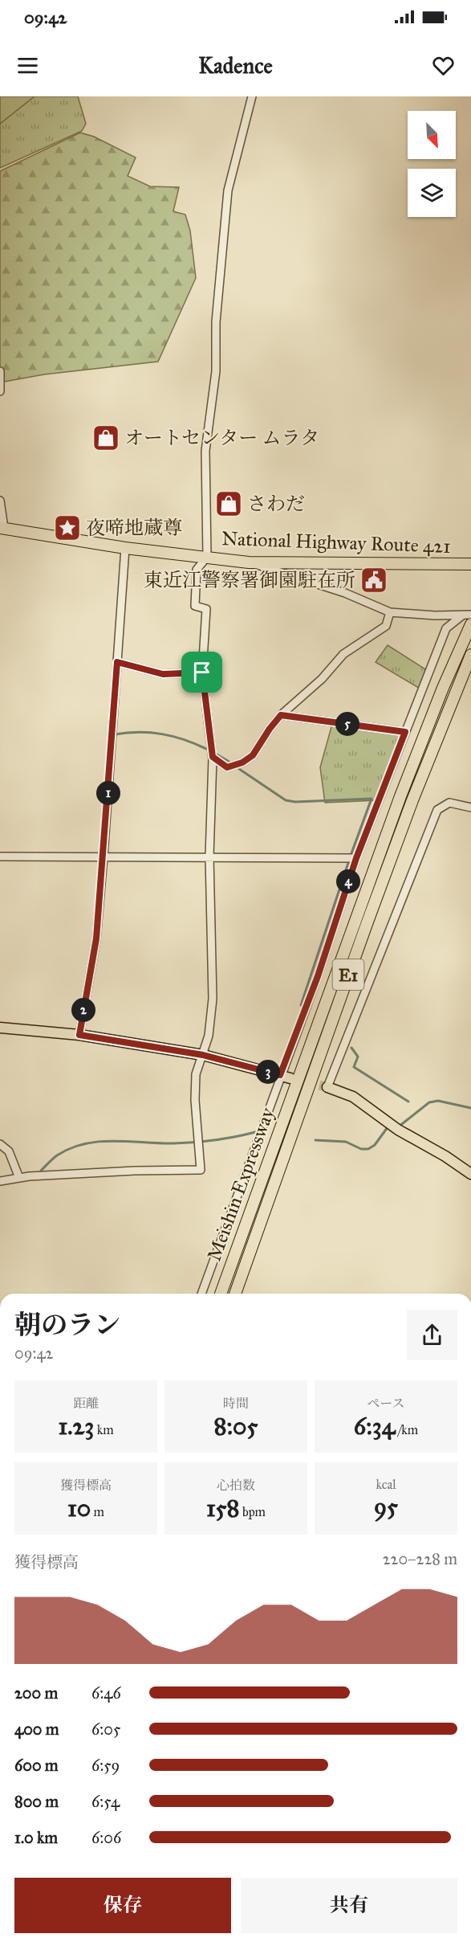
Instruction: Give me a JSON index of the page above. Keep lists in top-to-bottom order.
{
  "streets": {
    "highway": ["National Highway Route 421", "E1", "Meishin Expressway"]
  },
  "places": {
    "shop": ["オートセンター ムラタ", "さわだ"],
    "place": ["夜啼地蔵尊"],
    "public building": ["東近江警察署御園駐在所"]
  },
  "north": "bottom right",
  "page": {
    "status": "09:42",
    "header": "Kadence",
    "pins": [
      "5",
      "1",
      "4",
      "2",
      "3"
    ],
    "heading": ["朝のラン", "09:42"],
    "stats": [
      ["距離", "1.23 km"],
      ["時間", "8:05"],
      ["ペース", "6:34 /km"],
      ["獲得標高", "10 m"],
      ["心拍数", "158 bpm"],
      ["kcal", "95"]
    ],
    "chart": ["獲得標高", "220–228 m"],
    "list": [
      {
        "name": "200 m",
        "note": "6:46"
      },
      {
        "name": "400 m",
        "note": "6:05"
      },
      {
        "name": "600 m",
        "note": "6:59"
      },
      {
        "name": "800 m",
        "note": "6:54"
      },
      {
        "name": "1.0 km",
        "note": "6:06"
      }
    ],
    "buttons": ["保存", "共有"]
  }
}
